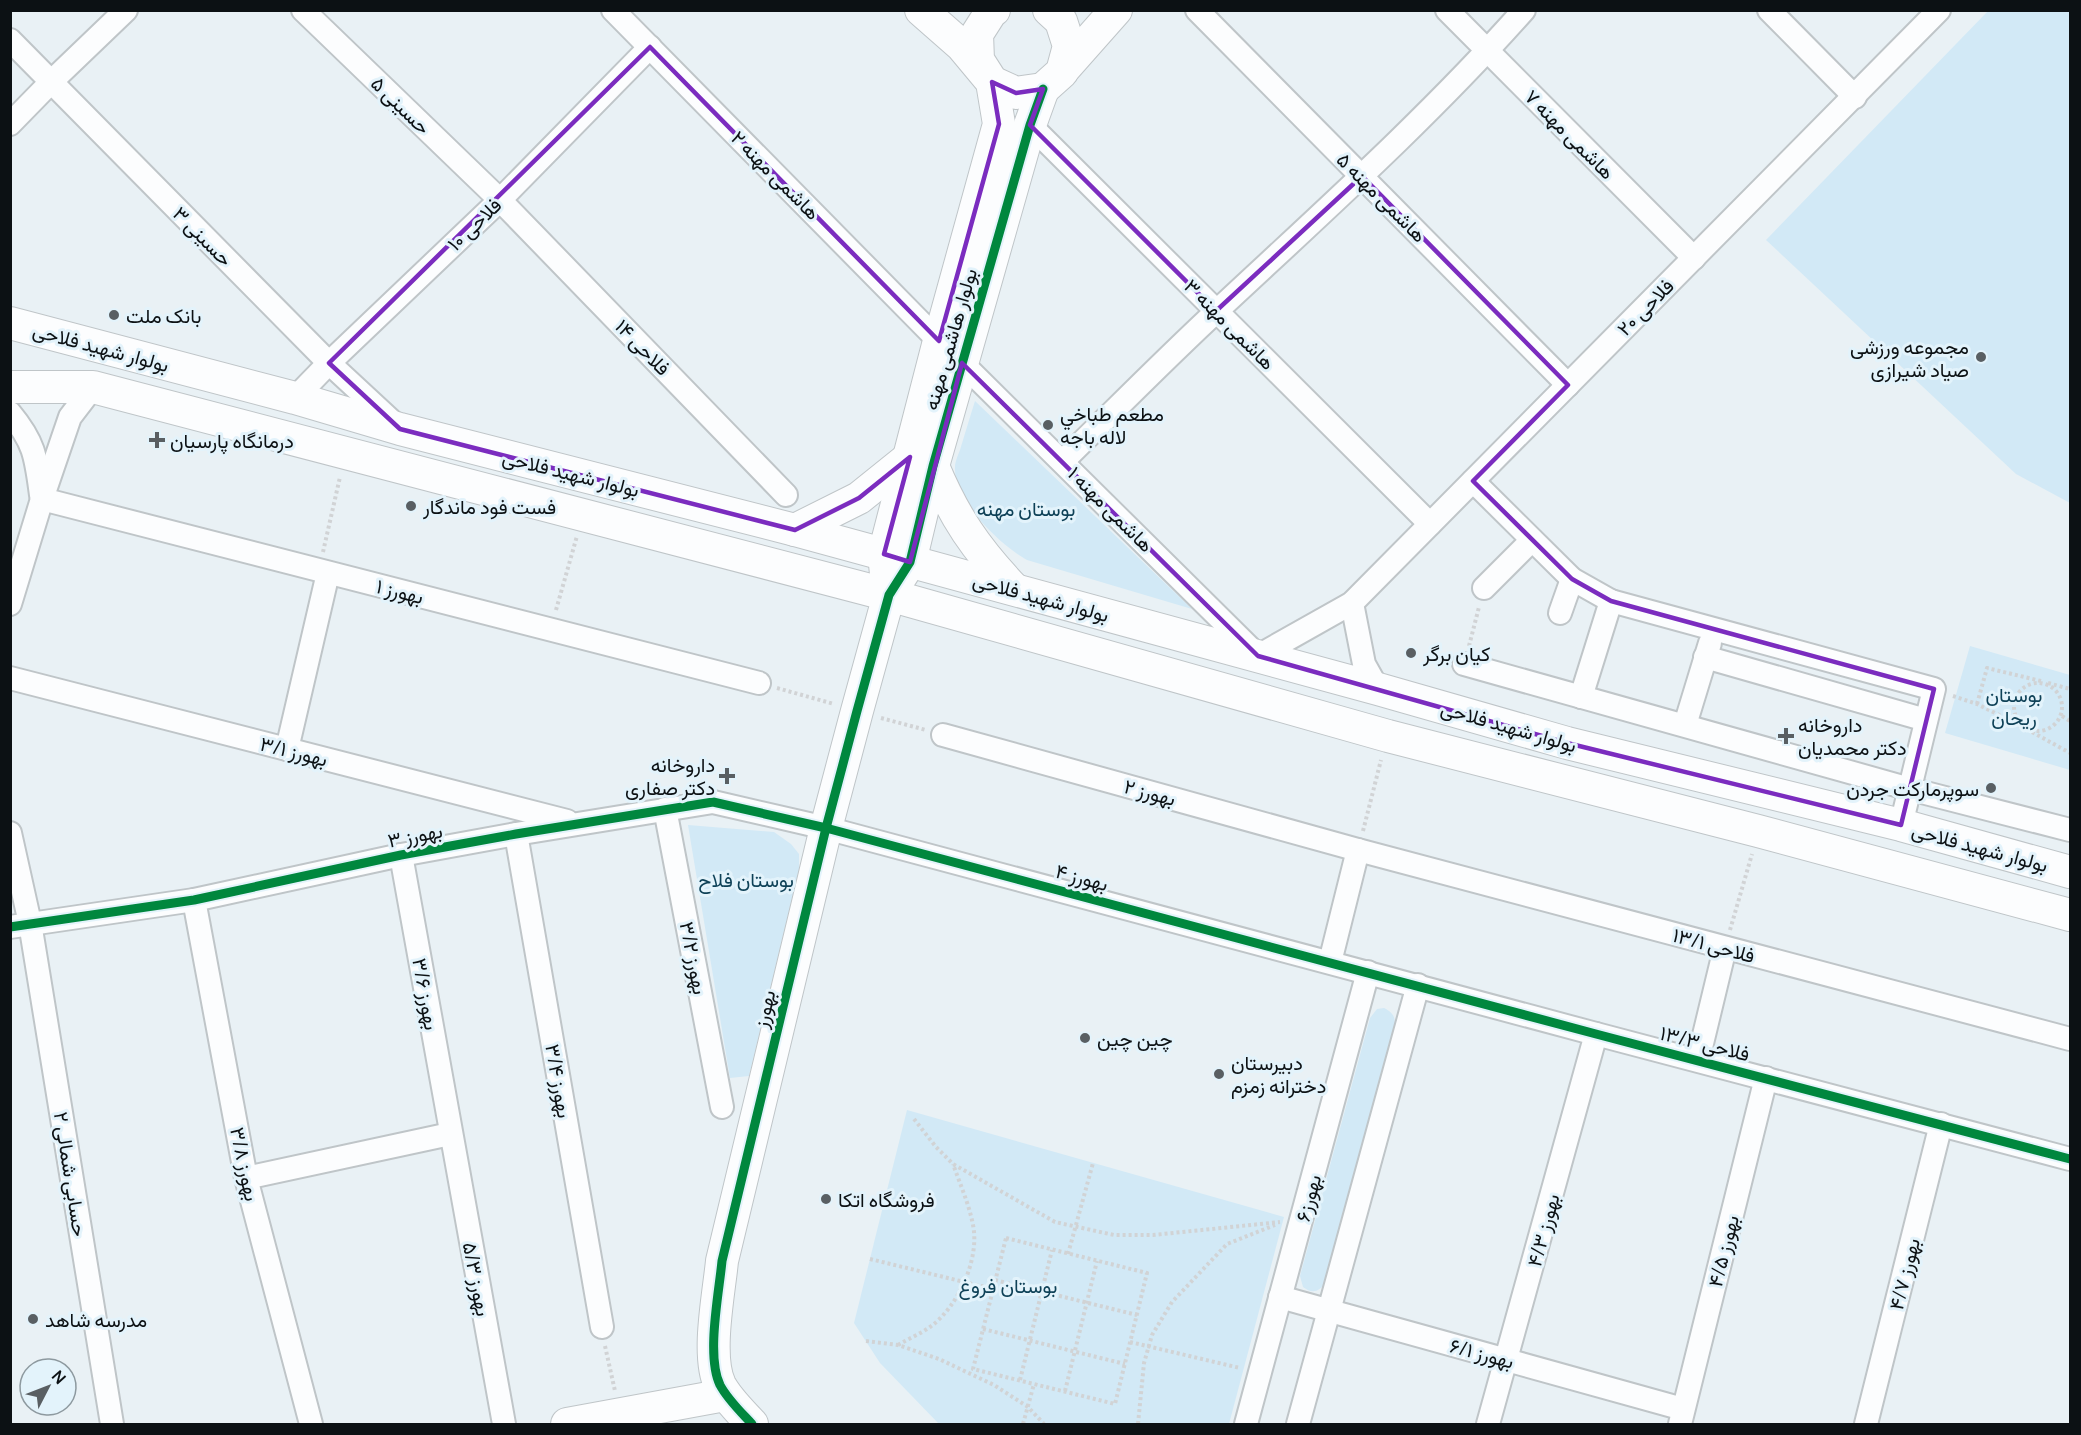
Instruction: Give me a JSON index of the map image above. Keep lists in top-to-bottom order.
{
  "streets": {
    "main road": ["بولوار هاشمی مهنه", "بولوار شهید فلاحی", "بهورز"],
    "street": [
      "حسینی ۵",
      "هاشمی مهنه ۷",
      "هاشمی مهنه ۲",
      "هاشمی مهنه ۵",
      "فلاحی ۱۰",
      "حسینی ۳",
      "فلاحی ۲۰",
      "هاشمی مهنه ۳",
      "فلاحی ۱۴",
      "هاشمی مهنه ۱",
      "بهورز ۱",
      "بهورز ۳/۱",
      "بهورز ۲",
      "بهورز ۳",
      "بهورز ۴",
      "فلاحی ۱۳/۱",
      "بهورز ۳/۲",
      "بهورز ۳/۶",
      "فلاحی ۱۳/۳",
      "بهورز ۳/۴",
      "بهورز ۳/۸",
      "حسابی شمالی ۲",
      "بهورز۶",
      "بهورز ۴/۳",
      "بهورز ۴/۵",
      "بهورز ۴/۷",
      "بهورز ۵/۳",
      "بهورز ۶/۱"
    ]
  },
  "crossings": [
    ["حسینی ۵", "فلاحی ۱۰"],
    ["حسینی ۵", "فلاحی ۱۴"],
    ["هاشمی مهنه ۷", "فلاحی ۲۰"],
    ["هاشمی مهنه ۲", "فلاحی ۱۰"],
    ["هاشمی مهنه ۲", "بولوار هاشمی مهنه"],
    ["هاشمی مهنه ۵", "فلاحی ۲۰"],
    ["فلاحی ۱۰", "حسینی ۳"],
    ["فلاحی ۱۰", "بولوار شهید فلاحی"],
    ["فلاحی ۱۰", "فلاحی ۱۴"],
    ["حسینی ۳", "بولوار شهید فلاحی"],
    ["فلاحی ۲۰", "هاشمی مهنه ۳"],
    ["فلاحی ۲۰", "بولوار شهید فلاحی"],
    ["فلاحی ۲۰", "هاشمی مهنه ۱"],
    ["هاشمی مهنه ۳", "بولوار هاشمی مهنه"],
    ["بولوار هاشمی مهنه", "بولوار شهید فلاحی"],
    ["بولوار هاشمی مهنه", "هاشمی مهنه ۱"],
    ["بولوار هاشمی مهنه", "بهورز"],
    ["بولوار شهید فلاحی", "هاشمی مهنه ۱"],
    ["بولوار شهید فلاحی", "بهورز"],
    ["بهورز ۳/۱", "بهورز ۳"],
    ["بهورز ۲", "فلاحی ۱۳/۱"],
    ["بهورز ۳", "بهورز ۴"],
    ["بهورز ۳", "بهورز ۳/۲"],
    ["بهورز ۳", "بهورز ۳/۶"],
    ["بهورز ۳", "بهورز"],
    ["بهورز ۳", "بهورز ۳/۴"],
    ["بهورز ۳", "بهورز ۳/۸"],
    ["بهورز ۳", "حسابی شمالی ۲"],
    ["بهورز ۴", "بهورز"],
    ["بهورز ۴", "فلاحی ۱۳/۳"],
    ["بهورز ۳/۶", "بهورز ۵/۳"],
    ["فلاحی ۱۳/۳", "بهورز۶"],
    ["فلاحی ۱۳/۳", "بهورز ۴/۳"],
    ["فلاحی ۱۳/۳", "بهورز ۴/۵"],
    ["فلاحی ۱۳/۳", "بهورز ۴/۷"],
    ["بهورز۶", "بهورز ۶/۱"],
    ["بهورز ۴/۳", "بهورز ۶/۱"],
    ["بهورز ۴/۵", "بهورز ۶/۱"]
  ],
  "parks": [
    "بوستان مهنه",
    "بوستان ریحان",
    "بوستان فلاح",
    "بوستان فروغ"
  ],
  "places": {
    "other": [
      "بانک ملت",
      "مجموعه ورزشی صیاد شیرازی",
      "مطعم طباخي لاله باجه",
      "فست فود ماندگار",
      "کیان برگر",
      "سوپرمارکت جردن",
      "چین چین",
      "دبیرستان دخترانه زمزم",
      "فروشگاه اتکا",
      "مدرسه شاهد"
    ],
    "health": ["درمانگاه پارسیان", "داروخانه دکتر محمدیان", "داروخانه دکتر صفاری"]
  },
  "north": "top right"
}
